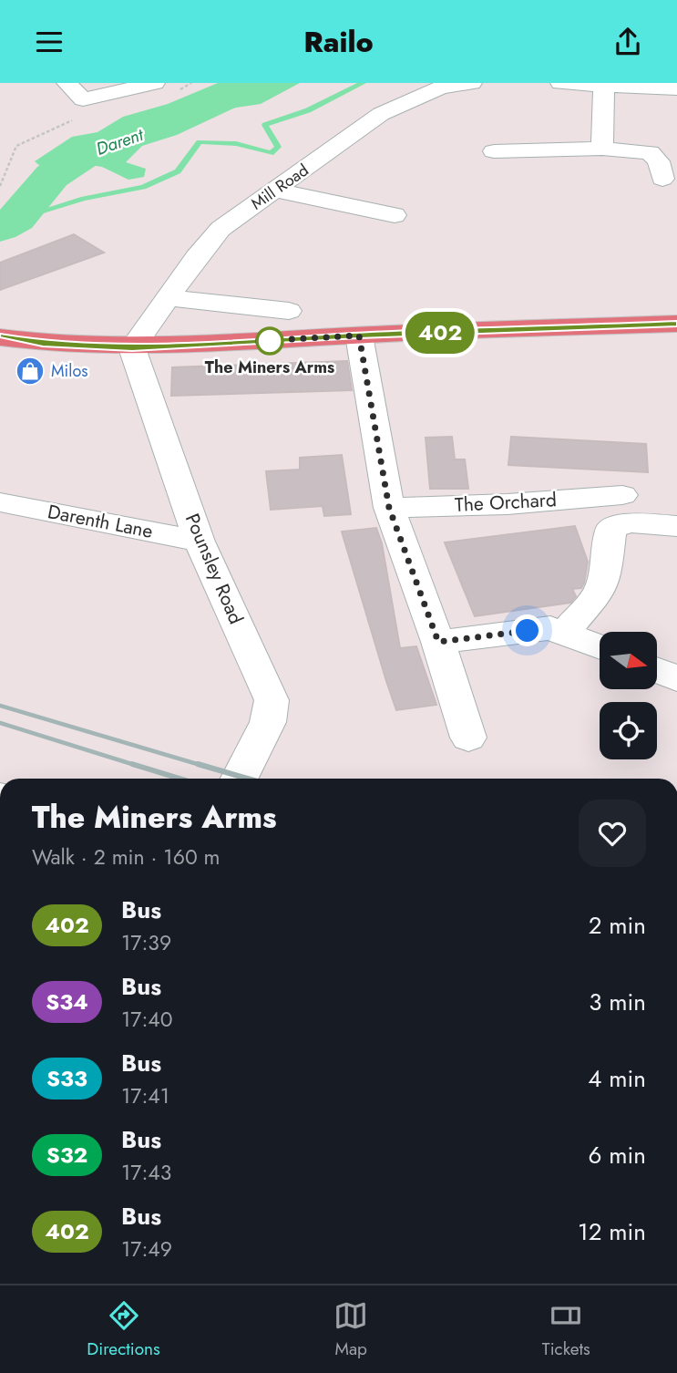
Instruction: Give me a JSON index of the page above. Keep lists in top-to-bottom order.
{
  "streets": {
    "street": [
      "Mill Road",
      "The Orchard",
      "Darenth Lane",
      "Pounsley Road"
    ]
  },
  "crossings": [
    ["Mill Road", "Pounsley Road"],
    ["Darenth Lane", "Pounsley Road"]
  ],
  "water": ["Darent"],
  "places": {
    "other": ["The Miners Arms"],
    "shop": ["Milos"]
  },
  "lines": ["bus line 402"],
  "north": "right",
  "page": {
    "header": "Railo",
    "on_map": "402",
    "heading": ["The Miners Arms", "Walk · 2 min · 160 m"],
    "list": [
      {
        "mark": "402",
        "name": "Bus",
        "note": "17:39",
        "value": "2 min"
      },
      {
        "mark": "S34",
        "name": "Bus",
        "note": "17:40",
        "value": "3 min"
      },
      {
        "mark": "S33",
        "name": "Bus",
        "note": "17:41",
        "value": "4 min"
      },
      {
        "mark": "S32",
        "name": "Bus",
        "note": "17:43",
        "value": "6 min"
      },
      {
        "mark": "402",
        "name": "Bus",
        "note": "17:49",
        "value": "12 min"
      }
    ],
    "tabs": ["Directions", "Map", "Tickets"]
  }
}
